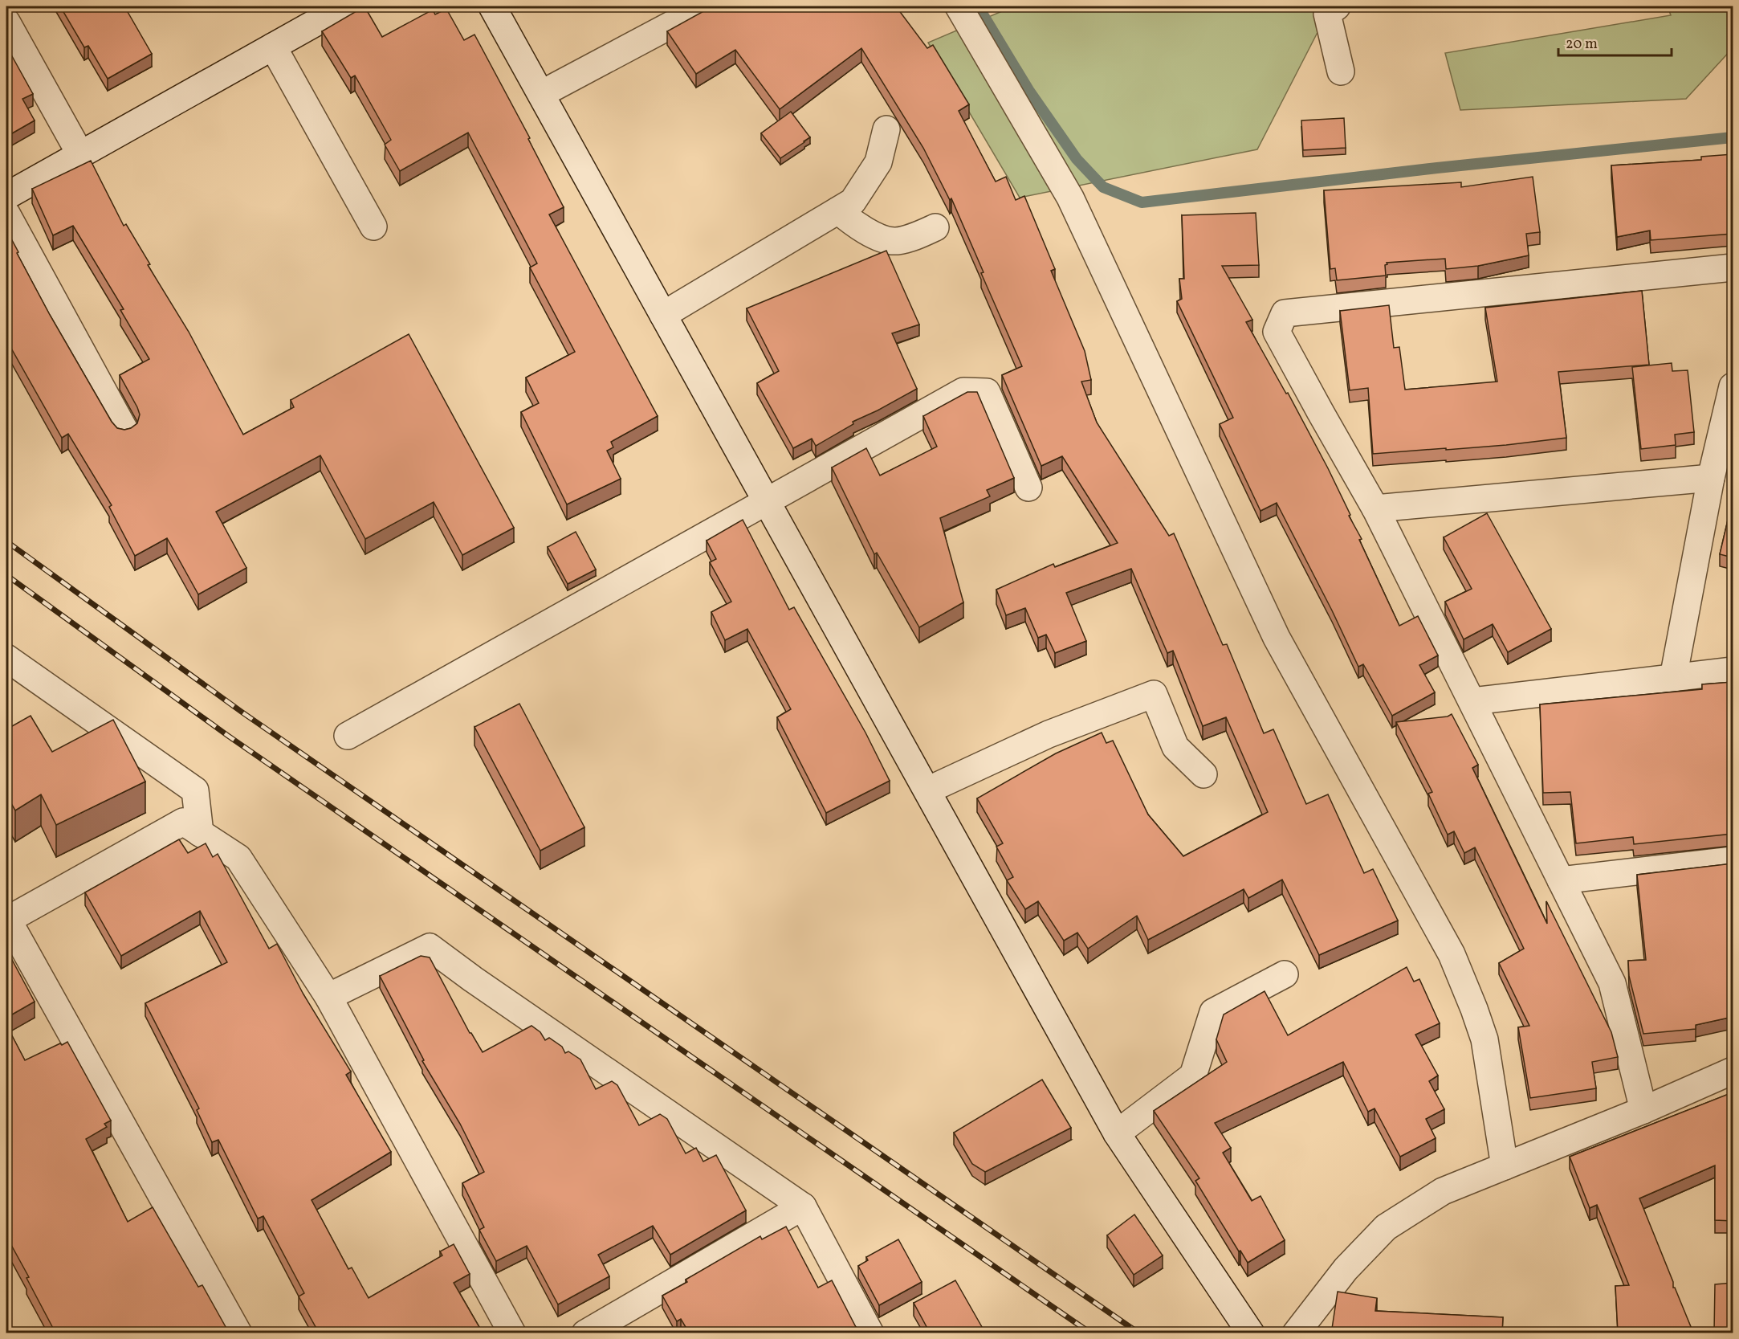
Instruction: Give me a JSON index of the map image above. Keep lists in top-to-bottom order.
{
  "scale_bar": "20 m"
}
